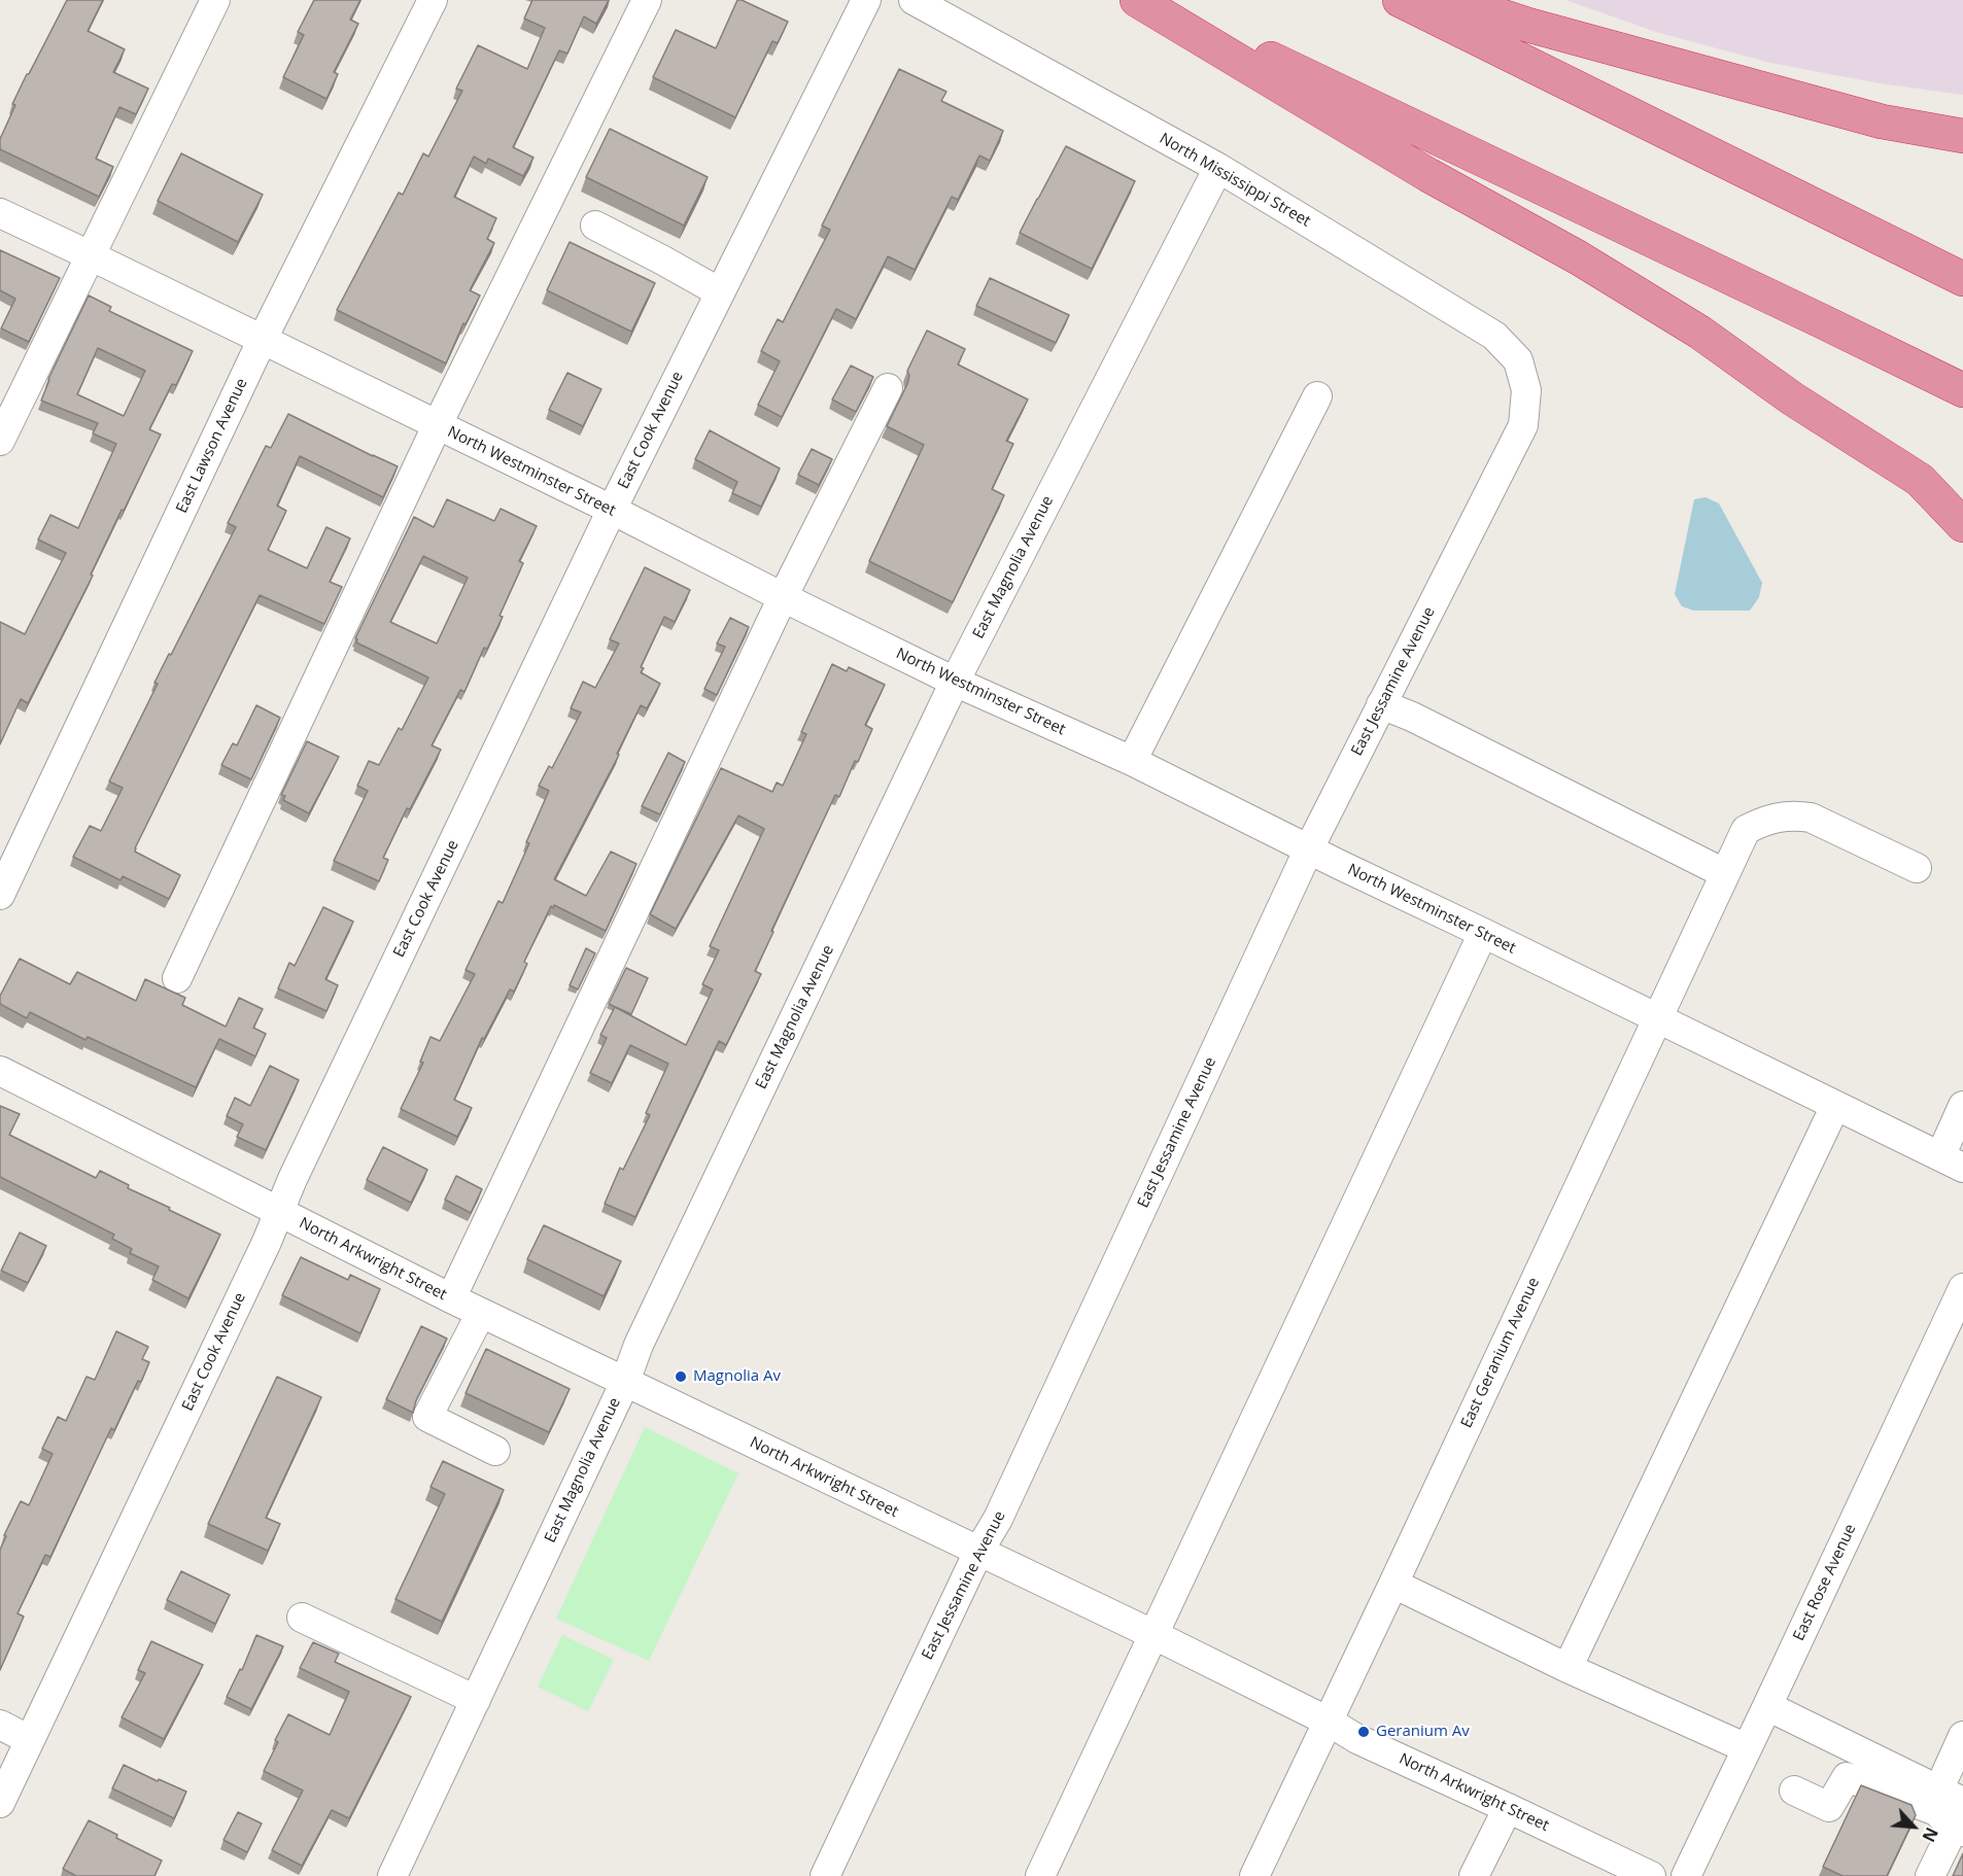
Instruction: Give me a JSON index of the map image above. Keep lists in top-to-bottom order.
{
  "streets": {
    "street": [
      "North Mississippi Street",
      "East Cook Avenue",
      "East Lawson Avenue",
      "North Westminster Street",
      "East Magnolia Avenue",
      "East Jessamine Avenue",
      "North Arkwright Street",
      "East Geranium Avenue",
      "East Rose Avenue"
    ]
  },
  "crossings": [
    ["North Mississippi Street", "East Magnolia Avenue"],
    ["North Mississippi Street", "East Jessamine Avenue"],
    ["East Cook Avenue", "North Westminster Street"],
    ["East Cook Avenue", "North Arkwright Street"],
    ["East Lawson Avenue", "North Westminster Street"],
    ["North Westminster Street", "East Magnolia Avenue"],
    ["North Westminster Street", "East Jessamine Avenue"],
    ["North Westminster Street", "East Geranium Avenue"],
    ["East Magnolia Avenue", "North Arkwright Street"],
    ["East Jessamine Avenue", "North Arkwright Street"],
    ["North Arkwright Street", "East Geranium Avenue"]
  ],
  "places": ["Magnolia Av", "Geranium Av"],
  "north": "bottom right"
}
